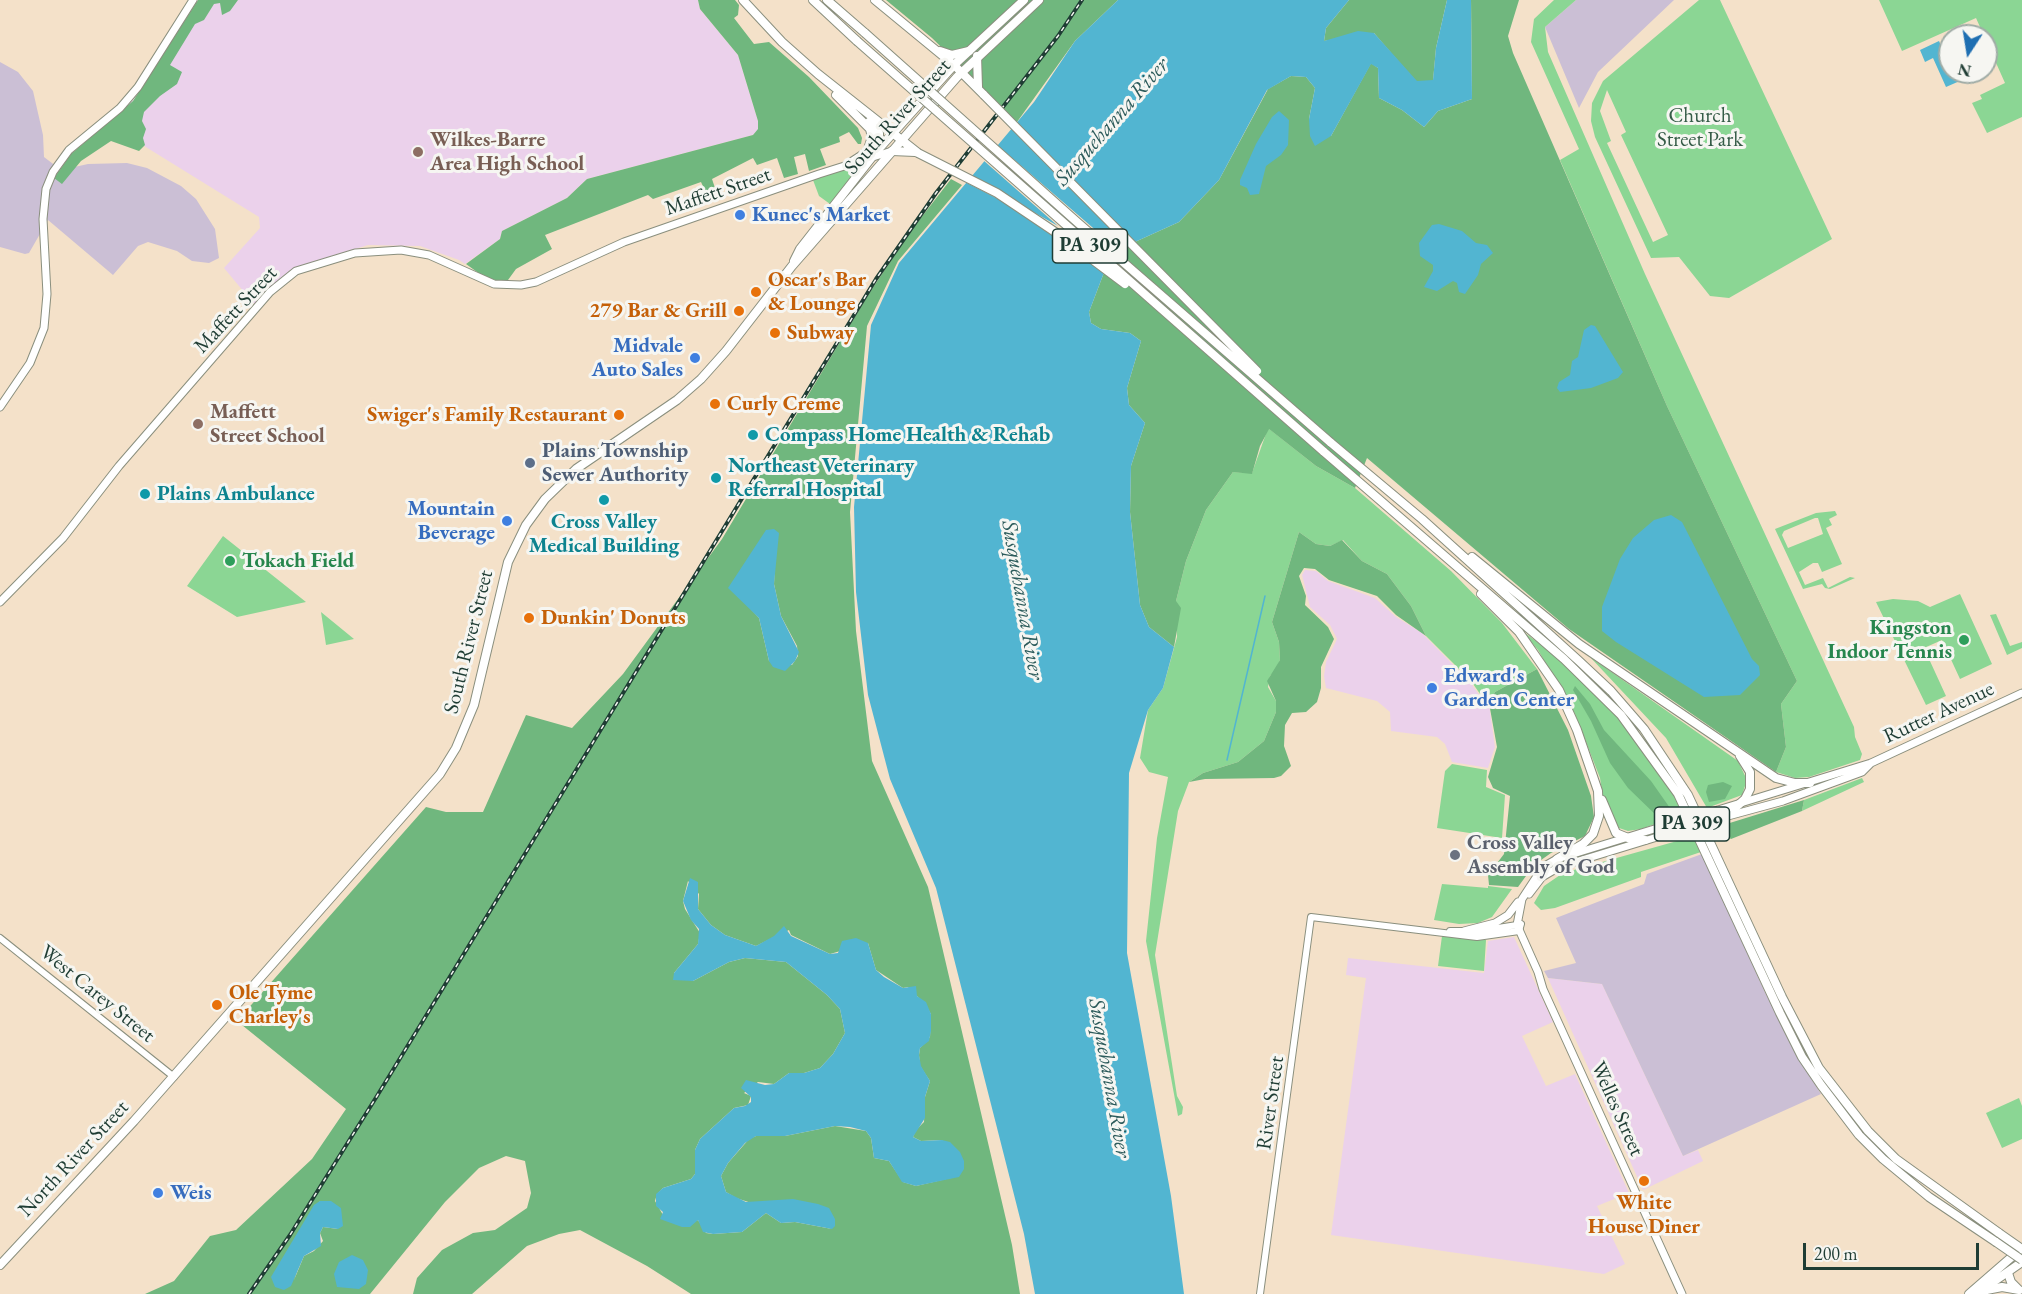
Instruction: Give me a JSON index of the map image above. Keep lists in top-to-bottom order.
{
  "streets": {
    "highway": ["PA 309"],
    "main road": [
      "South River Street",
      "Maffett Street",
      "Rutter Avenue",
      "Welles Street",
      "North River Street"
    ],
    "street": ["West Carey Street", "River Street"]
  },
  "crossings": [
    ["South River Street", "Maffett Street"],
    ["South River Street", "West Carey Street"],
    ["South River Street", "North River Street"],
    ["Rutter Avenue", "Welles Street"],
    ["West Carey Street", "North River Street"]
  ],
  "water": ["Susquehanna River"],
  "parks": ["Church Street Park"],
  "places": [
    "Wilkes-Barre Area High School",
    "Kunec's Market",
    "Oscar's Bar & Lounge",
    "279 Bar & Grill",
    "Subway",
    "Midvale Auto Sales",
    "Curly Creme",
    "Swiger's Family Restaurant",
    "Maffett Street School",
    "Compass Home Health & Rehab",
    "Plains Township Sewer Authority",
    "Northeast Veterinary Referral Hospital",
    "Plains Ambulance",
    "Cross Valley Medical Building",
    "Mountain Beverage",
    "Tokach Field",
    "Dunkin' Donuts",
    "Kingston Indoor Tennis",
    "Edward's Garden Center",
    "Cross Valley Assembly of God",
    "Ole Tyme Charley's",
    "White House Diner",
    "Weis"
  ],
  "scale_bar": "200 m",
  "north": "bottom"
}
